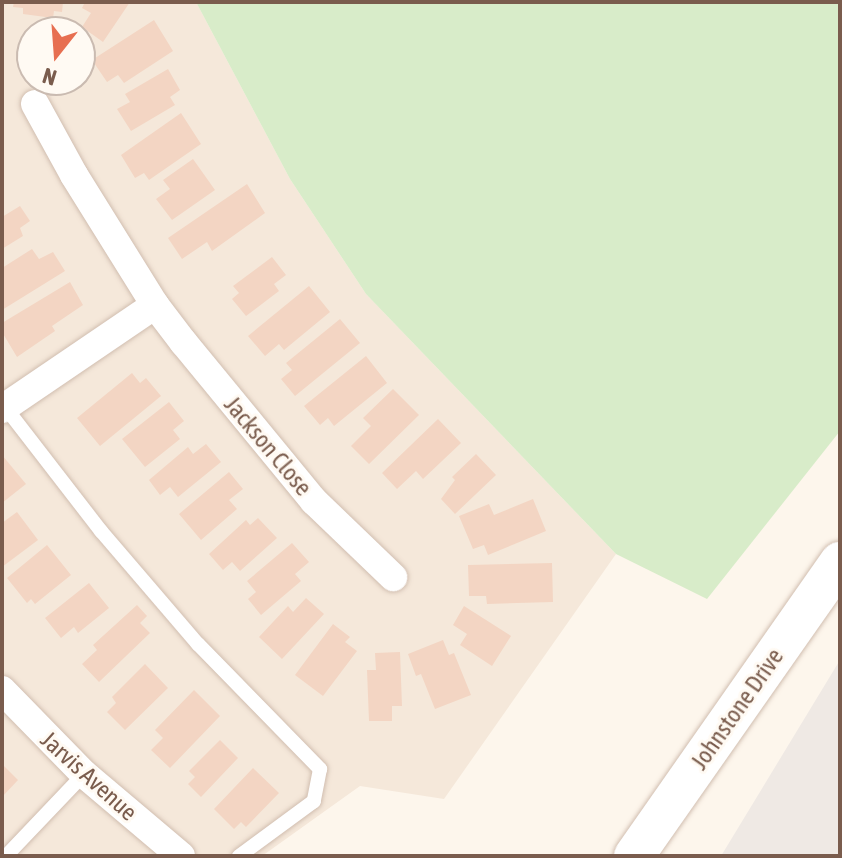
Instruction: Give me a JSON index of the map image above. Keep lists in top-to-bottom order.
{
  "streets": {
    "main road": ["Johnstone Drive"],
    "street": ["Jackson Close", "Jarvis Avenue"]
  },
  "north": "bottom"
}
